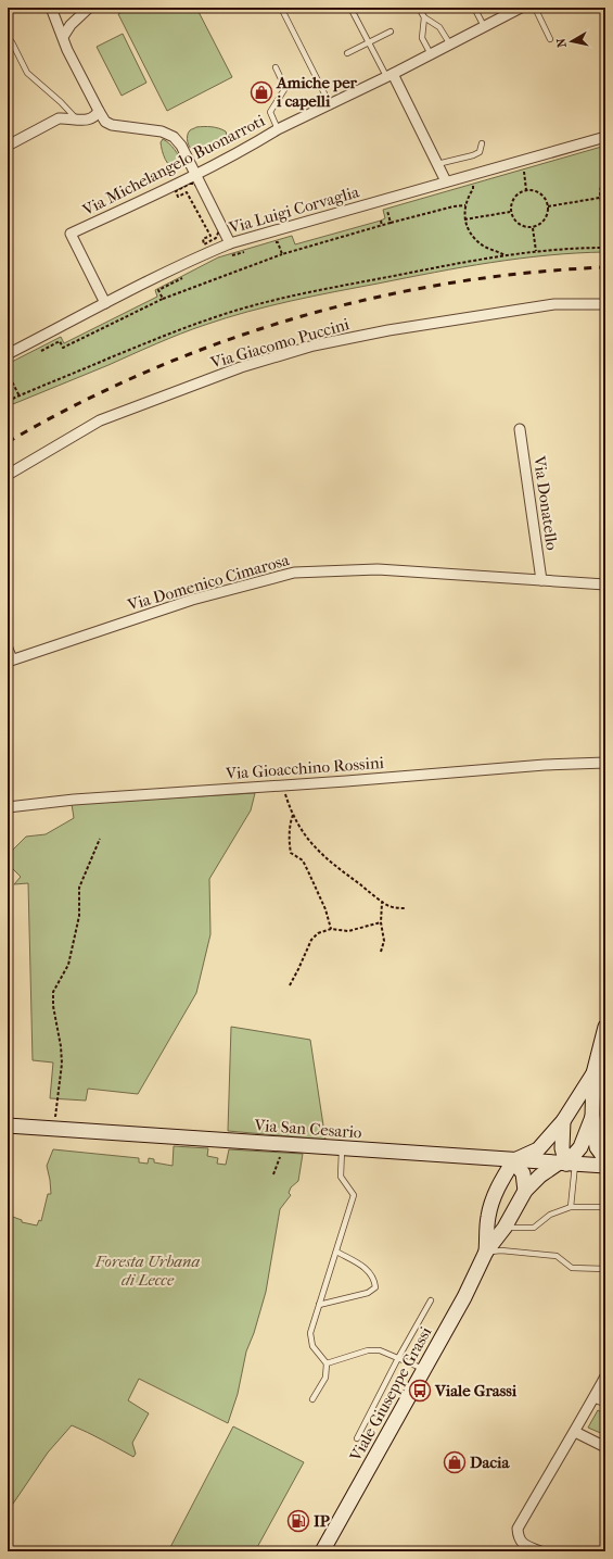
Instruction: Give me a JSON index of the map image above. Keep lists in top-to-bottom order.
{
  "streets": {
    "main road": ["Via San Cesario", "Viale Giuseppe Grassi"],
    "street": [
      "Via Michelangelo Buonarroti",
      "Via Luigi Corvaglia",
      "Via Giacomo Puccini",
      "Via Donatello",
      "Via Domenico Cimarosa",
      "Via Gioacchino Rossini"
    ]
  },
  "crossings": [
    ["Via Michelangelo Buonarroti", "Via Luigi Corvaglia"],
    ["Via Donatello", "Via Domenico Cimarosa"],
    ["Via San Cesario", "Viale Giuseppe Grassi"]
  ],
  "parks": ["Foresta Urbana di Lecce"],
  "places": {
    "shop": ["Amiche per i capelli", "Dacia"],
    "bus stop": ["Viale Grassi"],
    "fuel station": ["IP"]
  },
  "north": "left"
}
